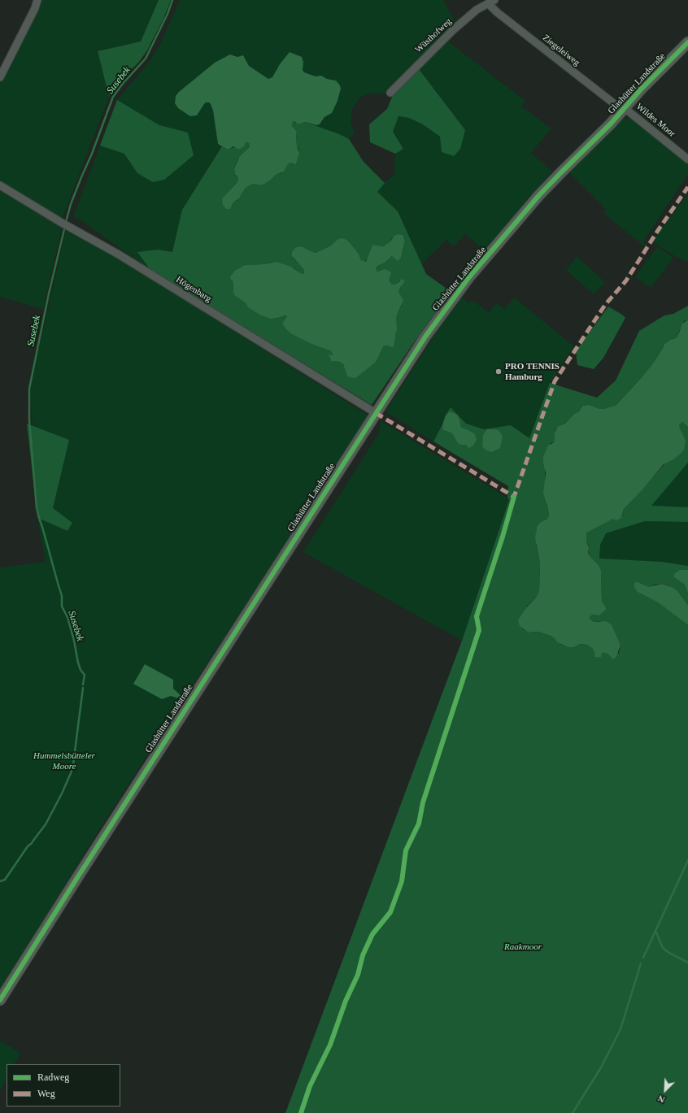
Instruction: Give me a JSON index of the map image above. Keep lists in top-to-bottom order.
{
  "streets": {
    "street": [
      "Wüsthofweg",
      "Ziegeleiweg",
      "Glashütter Landstraße",
      "Wildes Moor",
      "Högenbarg"
    ]
  },
  "crossings": [
    ["Wüsthofweg", "Ziegeleiweg"],
    ["Ziegeleiweg", "Glashütter Landstraße"],
    ["Ziegeleiweg", "Wildes Moor"],
    ["Glashütter Landstraße", "Wildes Moor"],
    ["Glashütter Landstraße", "Högenbarg"]
  ],
  "water": ["Susebek"],
  "parks": ["Hummelsbütteler Moore", "Raakmoor"],
  "places": ["PRO TENNIS Hamburg"],
  "legend": ["Radweg", "Weg"],
  "north": "bottom left"
}
